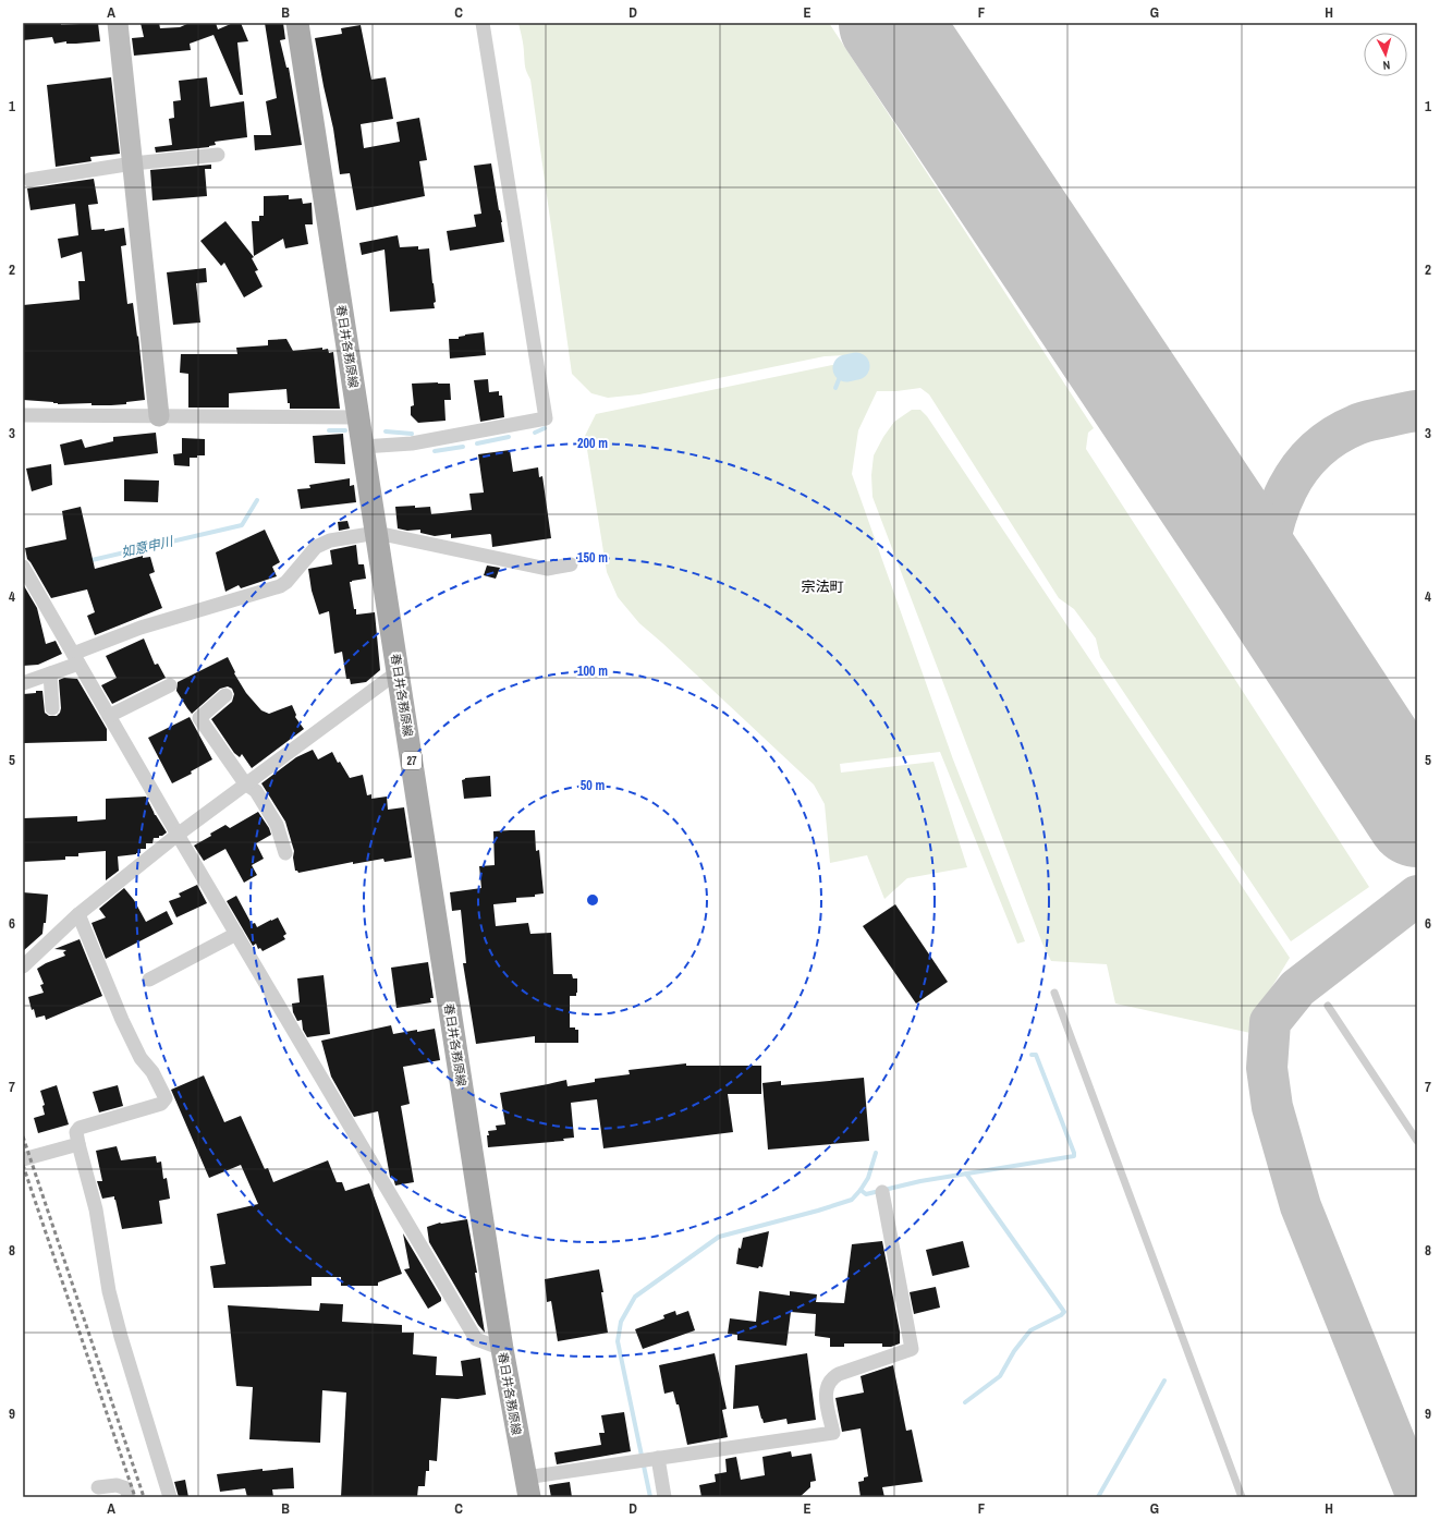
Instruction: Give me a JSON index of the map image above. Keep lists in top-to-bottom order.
{
  "streets": {
    "main road": ["春日井各務原線", "27"]
  },
  "districts": ["宗法町"],
  "water": ["如意申川"],
  "north": "bottom",
  "grid": {
    "columns": [
      "A",
      "B",
      "C",
      "D",
      "E",
      "F",
      "G",
      "H"
    ],
    "rows": [
      "1",
      "2",
      "3",
      "4",
      "5",
      "6",
      "7",
      "8",
      "9"
    ]
  },
  "rings": [
    "200 m",
    "150 m",
    "100 m",
    "50 m"
  ]
}
